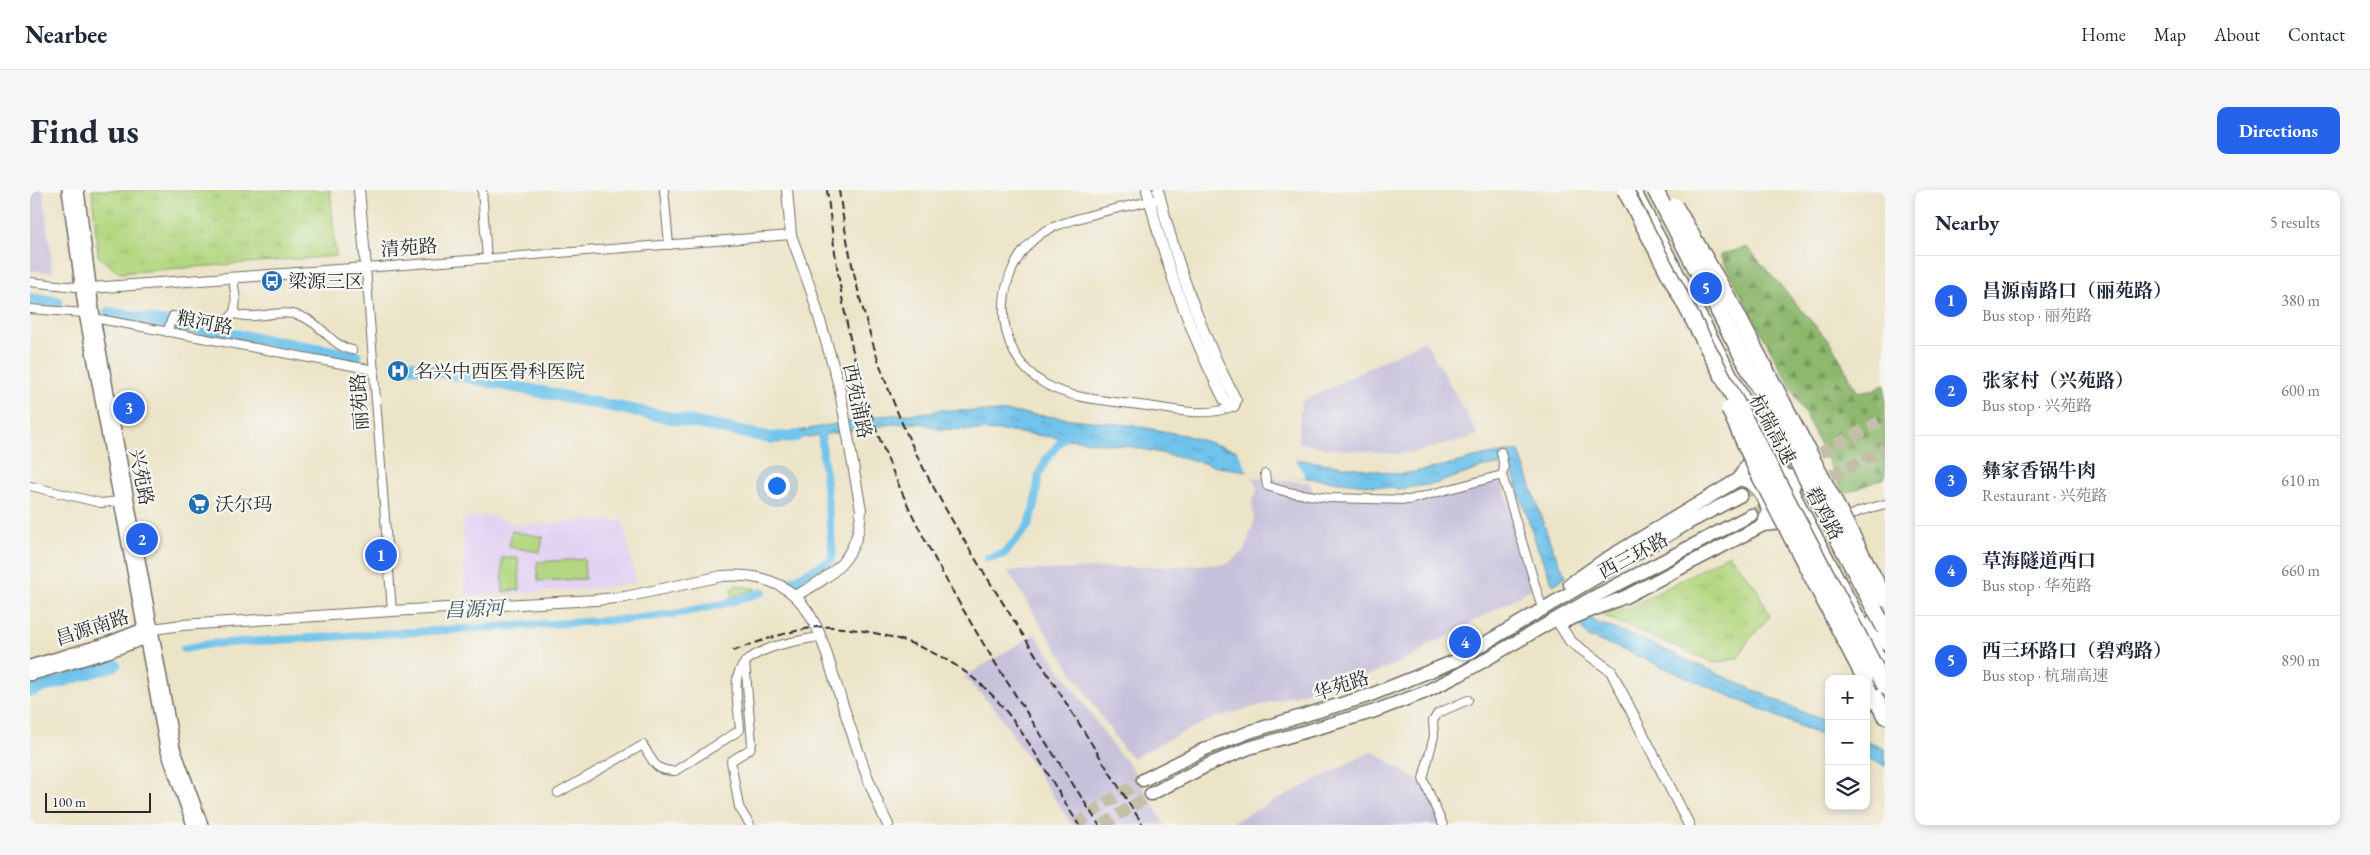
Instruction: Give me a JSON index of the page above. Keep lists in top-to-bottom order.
{
  "streets": {
    "highway": ["杭瑞高速"],
    "main road": [
      "兴苑路",
      "碧鸡路",
      "西三环路",
      "昌源南路",
      "华苑路"
    ],
    "street": [
      "清苑路",
      "粮河路",
      "西苑浦路",
      "丽苑路"
    ]
  },
  "crossings": [
    ["清苑路", "西苑浦路"],
    ["清苑路", "丽苑路"],
    ["清苑路", "兴苑路"],
    ["粮河路", "丽苑路"],
    ["粮河路", "兴苑路"],
    ["兴苑路", "昌源南路"],
    ["西三环路", "华苑路"]
  ],
  "water": ["昌源河"],
  "places": {
    "bus stop": ["梁源三区"],
    "hospital": ["名兴中西医骨科医院"],
    "supermarket": ["沃尔玛"]
  },
  "scale_bar": "100 m",
  "page": {
    "header": "Nearbee",
    "nav": [
      "Home",
      "Map",
      "About",
      "Contact"
    ],
    "buttons": "Directions",
    "title": "Find us",
    "heading": ["Nearby", "5 results"],
    "list": [
      {
        "mark": "1",
        "name": "昌源南路口（丽苑路）",
        "note": "Bus stop · 丽苑路",
        "value": "380 m"
      },
      {
        "mark": "2",
        "name": "张家村（兴苑路）",
        "note": "Bus stop · 兴苑路",
        "value": "600 m"
      },
      {
        "mark": "3",
        "name": "彝家香锅牛肉",
        "note": "Restaurant · 兴苑路",
        "value": "610 m"
      },
      {
        "mark": "4",
        "name": "草海隧道西口",
        "note": "Bus stop · 华苑路",
        "value": "660 m"
      },
      {
        "mark": "5",
        "name": "西三环路口（碧鸡路）",
        "note": "Bus stop · 杭瑞高速",
        "value": "890 m"
      }
    ],
    "pins": [
      "5",
      "3",
      "2",
      "1",
      "4"
    ],
    "map_buttons": ["+", "−"],
    "scale": "100 m"
  }
}
